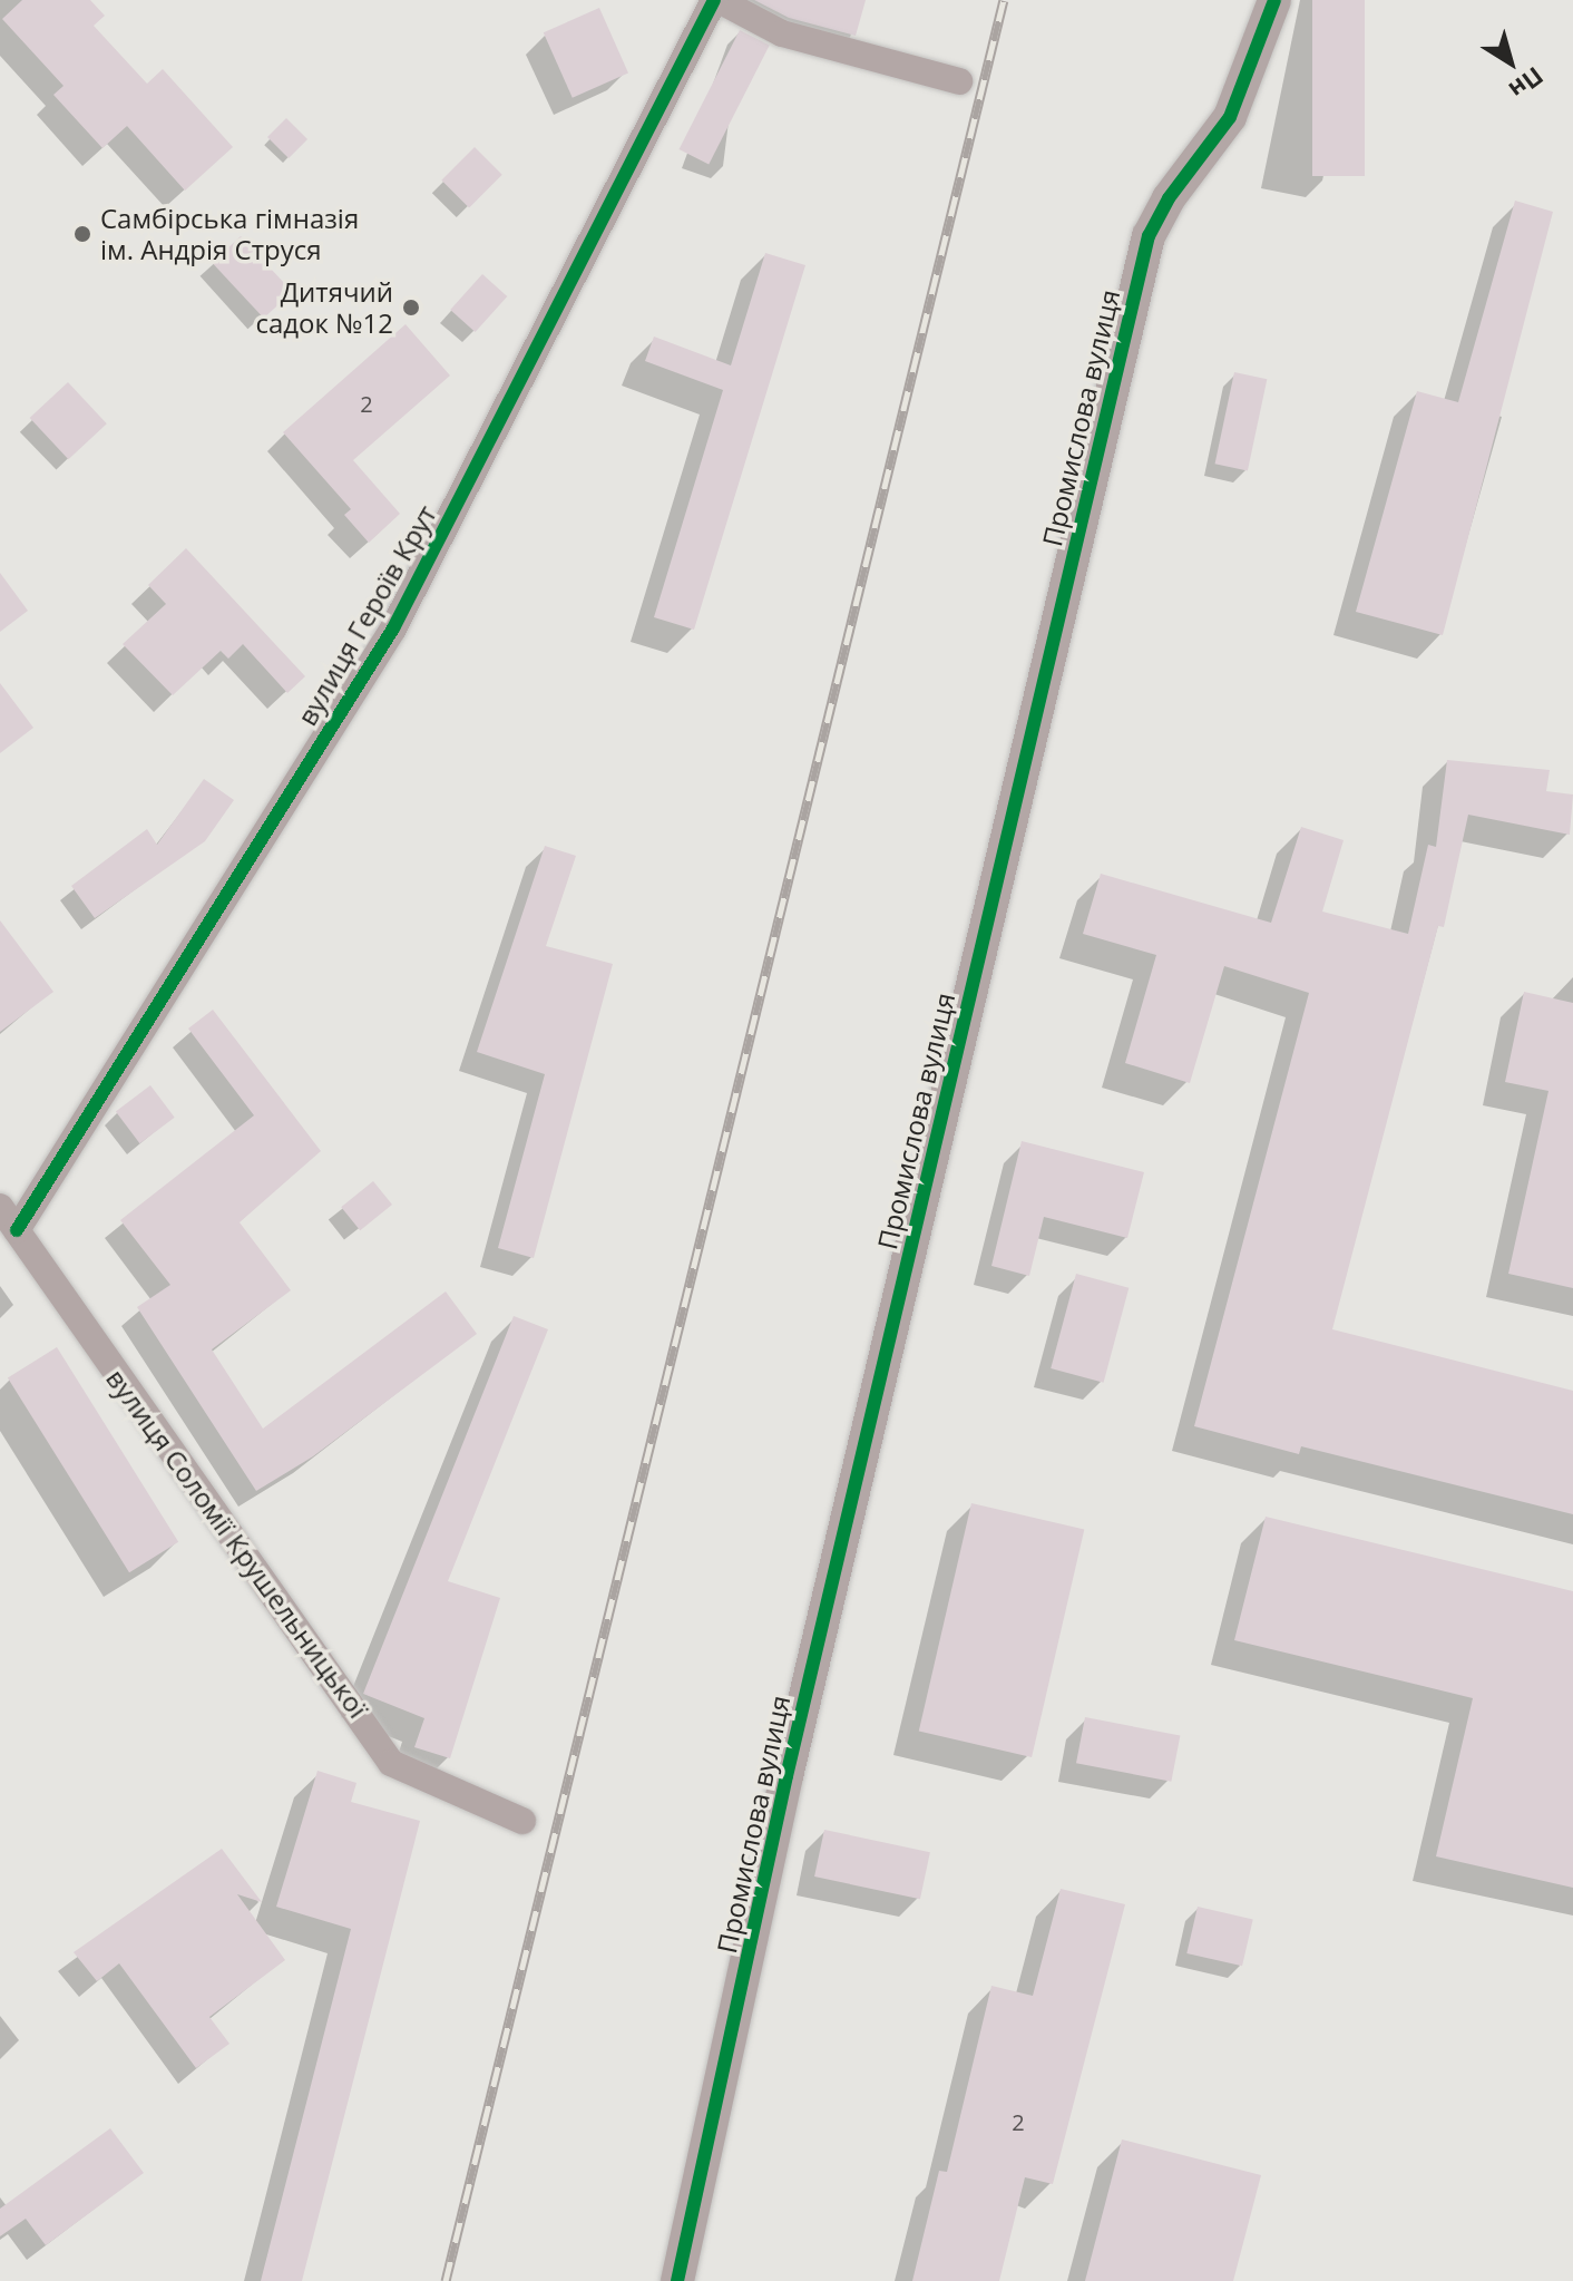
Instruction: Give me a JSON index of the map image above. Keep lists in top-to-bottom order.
{
  "streets": {
    "street": ["Промислова вулиця", "вулиця Героїв Крут", "вулиця Соломії Крушельницької"]
  },
  "crossings": [
    ["вулиця Героїв Крут", "вулиця Соломії Крушельницької"]
  ],
  "places": ["Самбірська гімназія ім. Андрія Струся", "Дитячий садок №12"],
  "house_numbers": ["2", "2"],
  "north": "bottom right"
}
